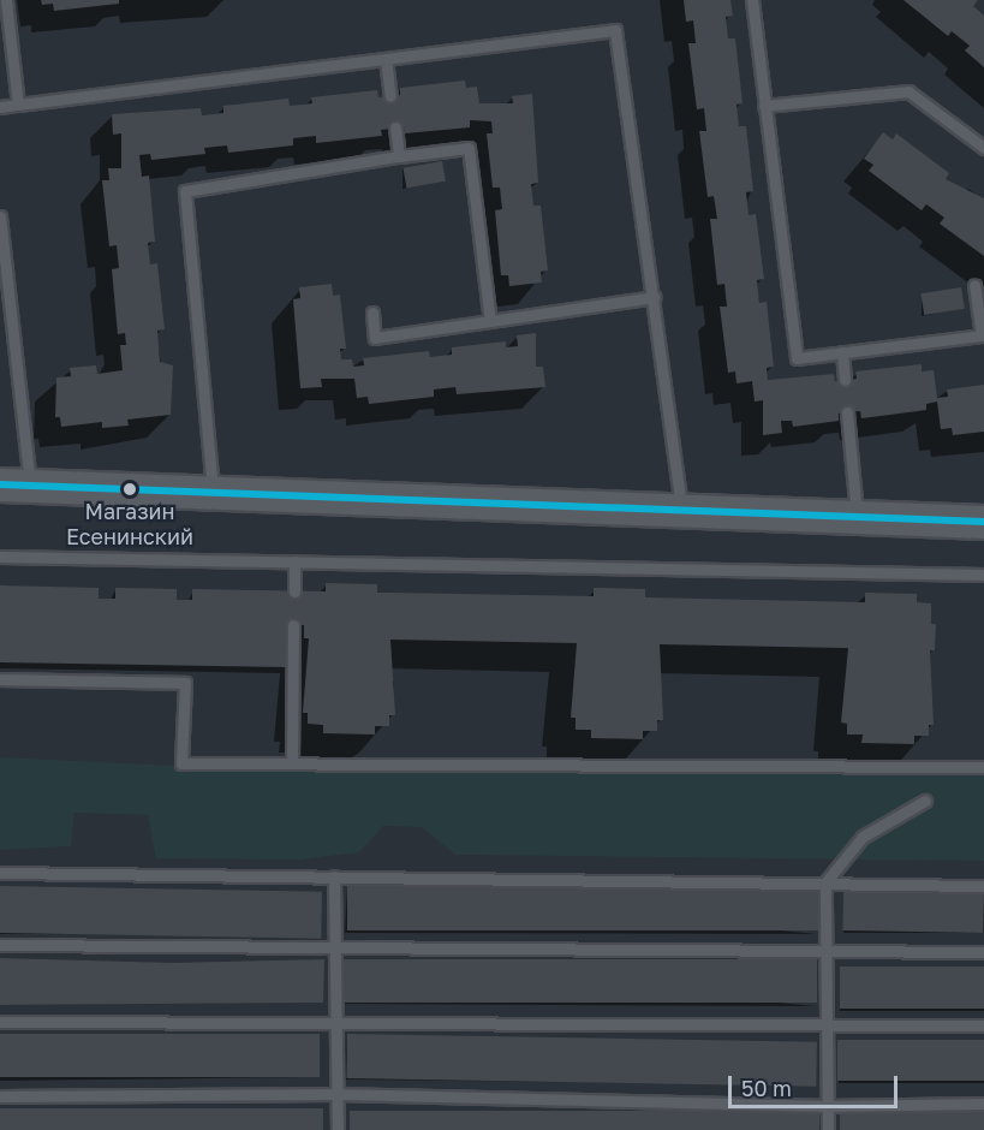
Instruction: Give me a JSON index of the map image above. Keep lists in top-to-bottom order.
{
  "places": ["Магазин Есенинский"],
  "scale_bar": "50 m"
}
